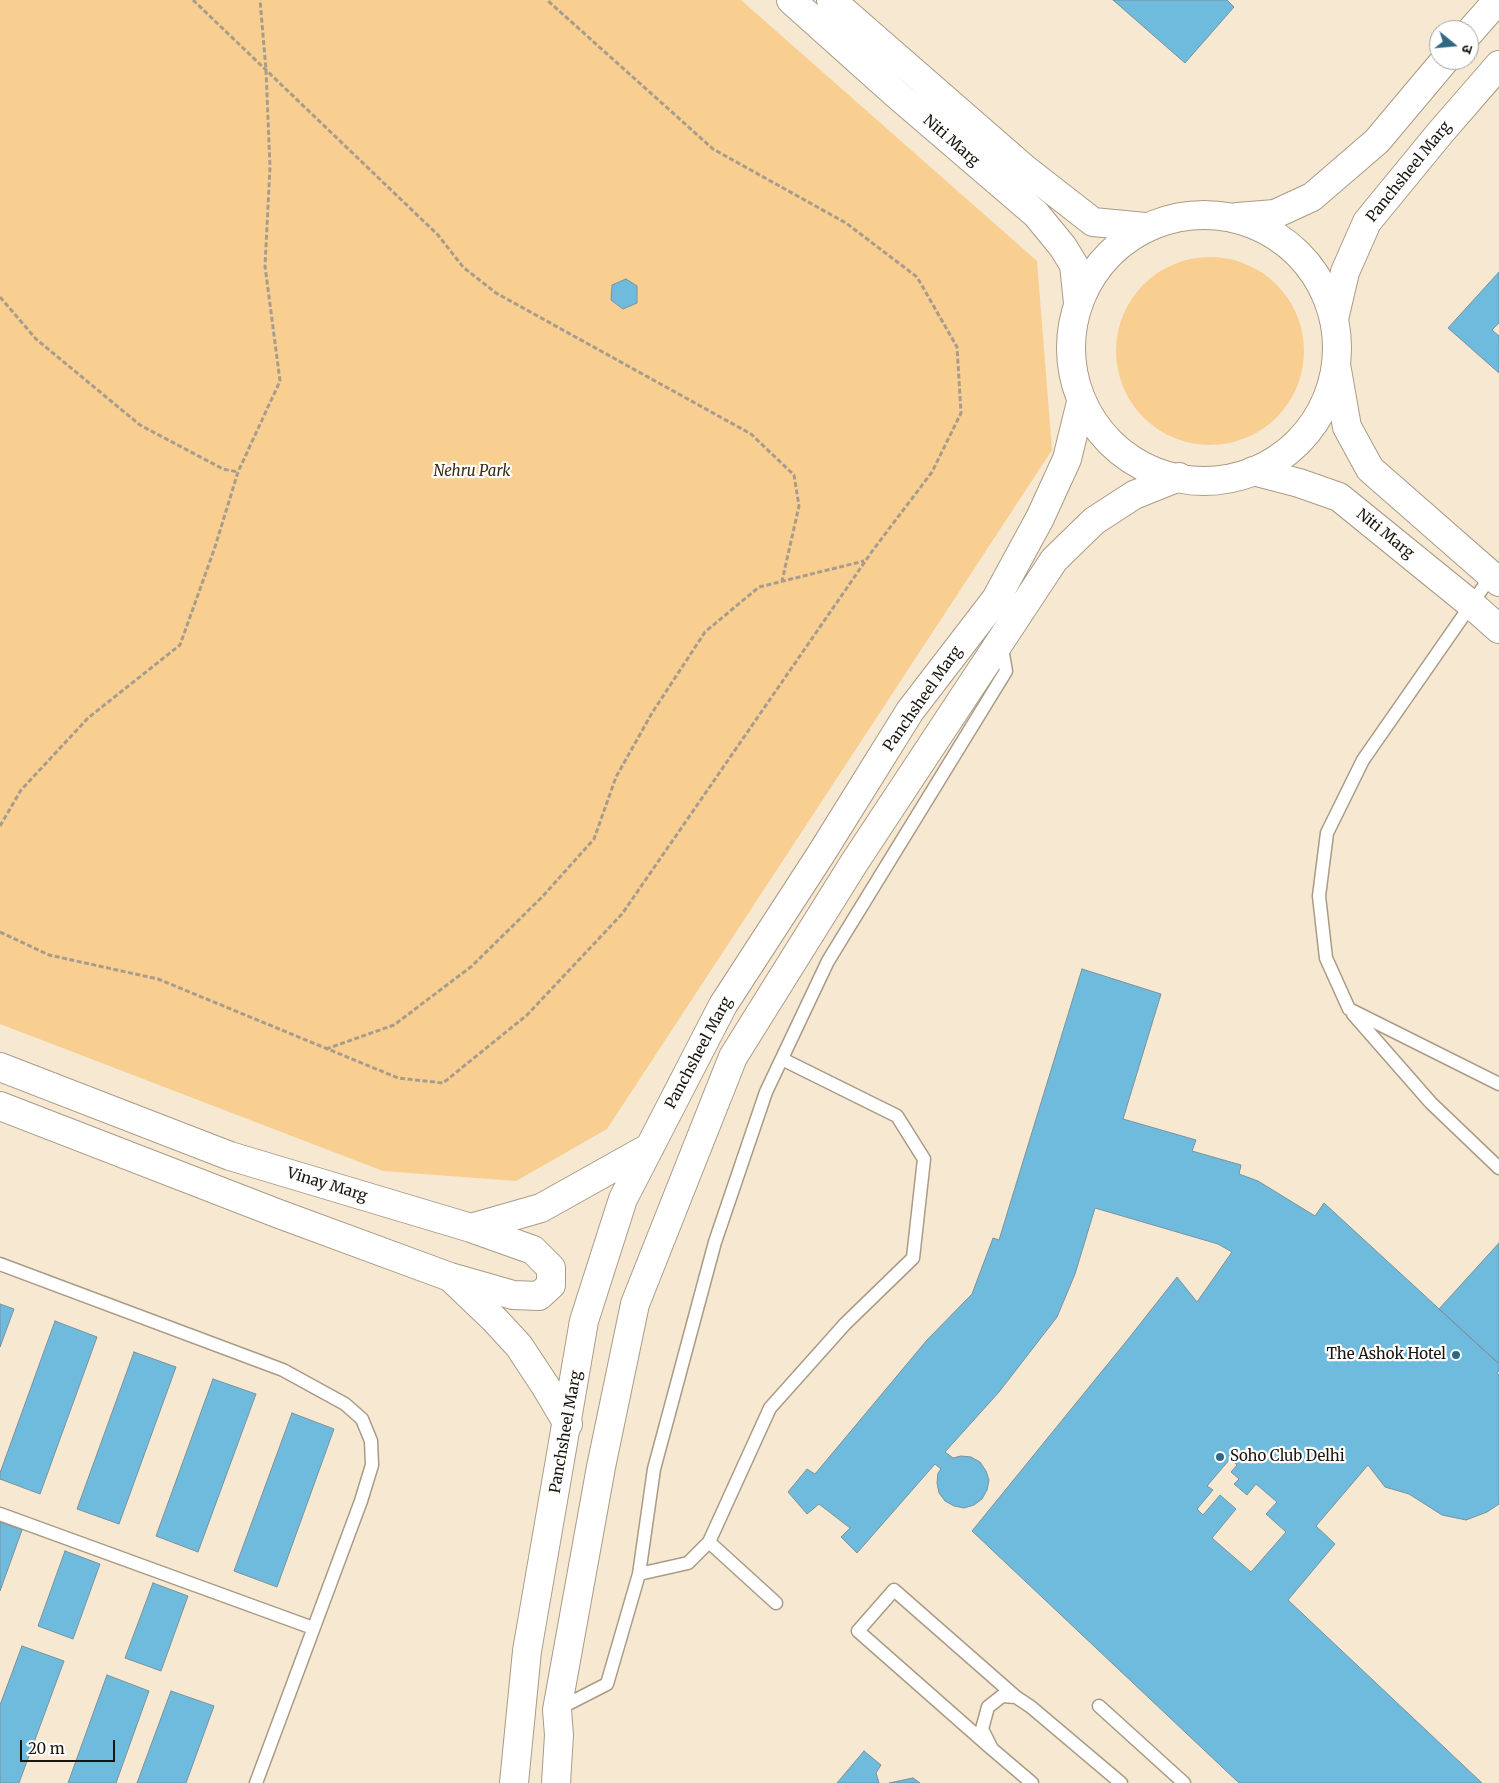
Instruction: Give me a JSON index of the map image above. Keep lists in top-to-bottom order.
{
  "streets": {
    "main road": ["Niti Marg", "Panchsheel Marg", "Vinay Marg"]
  },
  "parks": ["Nehru Park"],
  "places": ["The Ashok Hotel", "Soho Club Delhi"],
  "scale_bar": "20 m",
  "north": "right"
}
